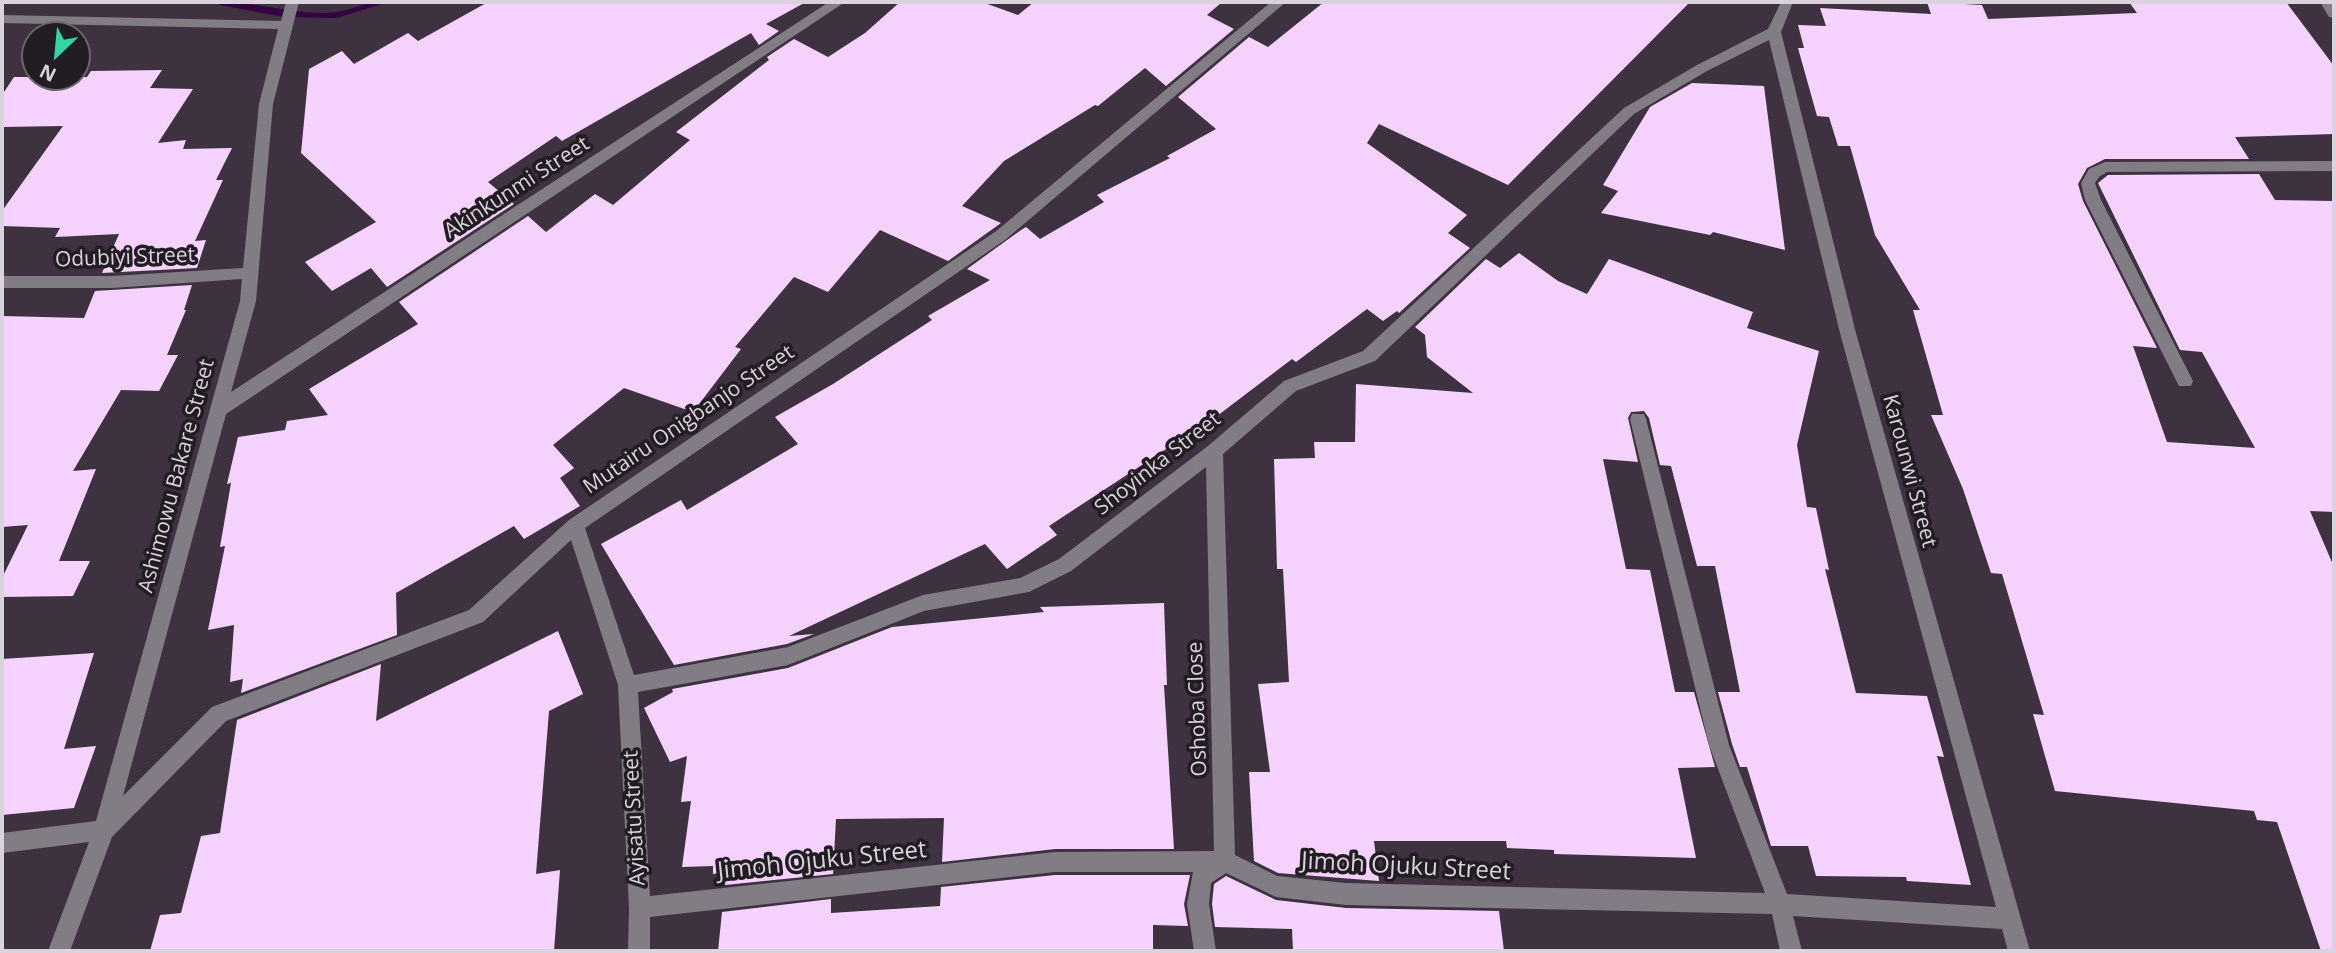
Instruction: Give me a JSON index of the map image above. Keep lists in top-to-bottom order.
{
  "streets": {
    "street": [
      "Akinkunmi Street",
      "Odubiyi Street",
      "Mutairu Onigbanjo Street",
      "Shoyinka Street",
      "Karounwi Street",
      "Ashimowu Bakare Street",
      "Oshoba Close",
      "Ayisatu Street",
      "Jimoh Ojuku Street"
    ]
  },
  "crossings": [
    ["Akinkunmi Street", "Ashimowu Bakare Street"],
    ["Odubiyi Street", "Ashimowu Bakare Street"],
    ["Mutairu Onigbanjo Street", "Ashimowu Bakare Street"],
    ["Shoyinka Street", "Karounwi Street"],
    ["Shoyinka Street", "Oshoba Close"],
    ["Shoyinka Street", "Ayisatu Street"],
    ["Karounwi Street", "Jimoh Ojuku Street"],
    ["Oshoba Close", "Jimoh Ojuku Street"],
    ["Ayisatu Street", "Jimoh Ojuku Street"]
  ],
  "north": "bottom left"
}
